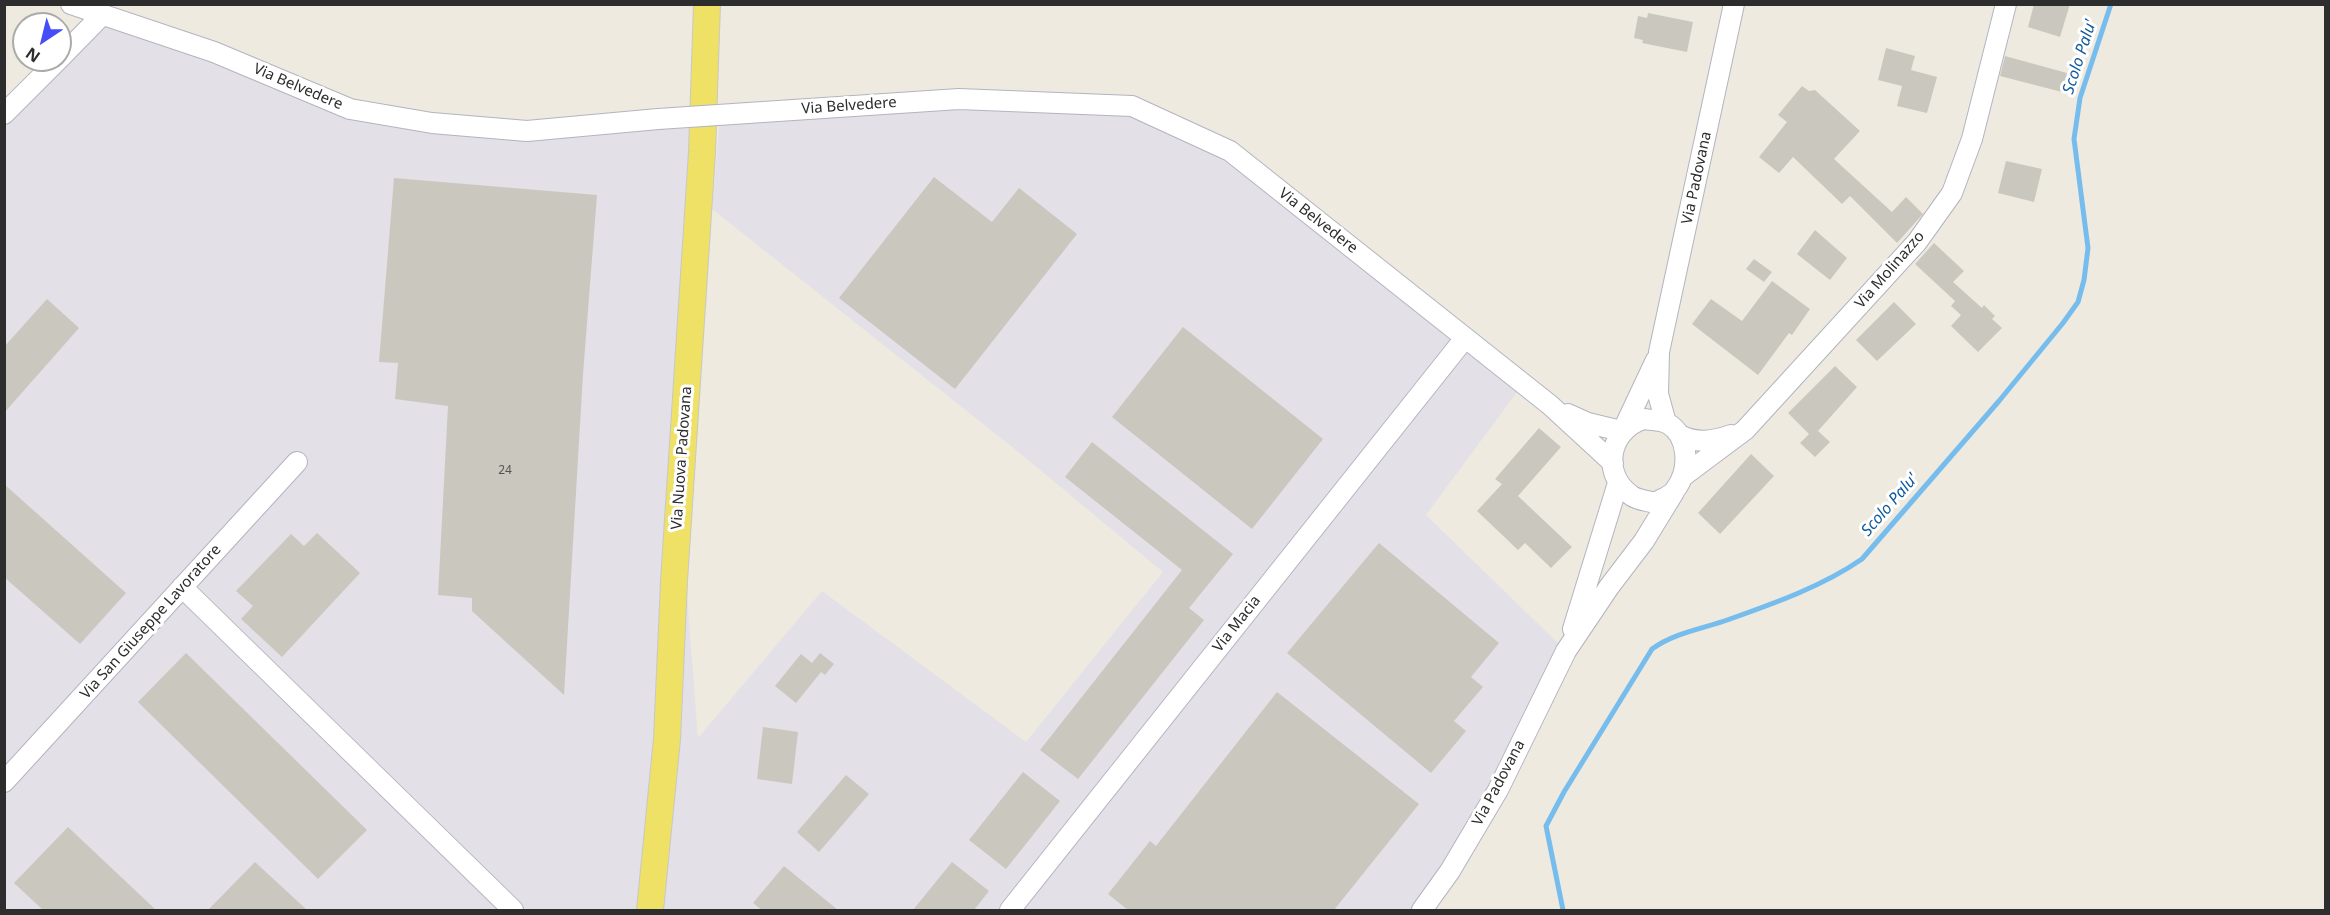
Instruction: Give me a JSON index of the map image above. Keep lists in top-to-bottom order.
{
  "streets": {
    "main road": ["Via Nuova Padovana"],
    "street": [
      "Via Belvedere",
      "Via Padovana",
      "Via Molinazzo",
      "Via San Giuseppe Lavoratore",
      "Via Macia"
    ]
  },
  "crossings": [
    ["Via Belvedere", "Via Padovana"],
    ["Via Belvedere", "Via Molinazzo"],
    ["Via Belvedere", "Via Macia"],
    ["Via Padovana", "Via Molinazzo"]
  ],
  "water": ["Scolo Palu'"],
  "house_numbers": ["24"],
  "north": "bottom left"
}
